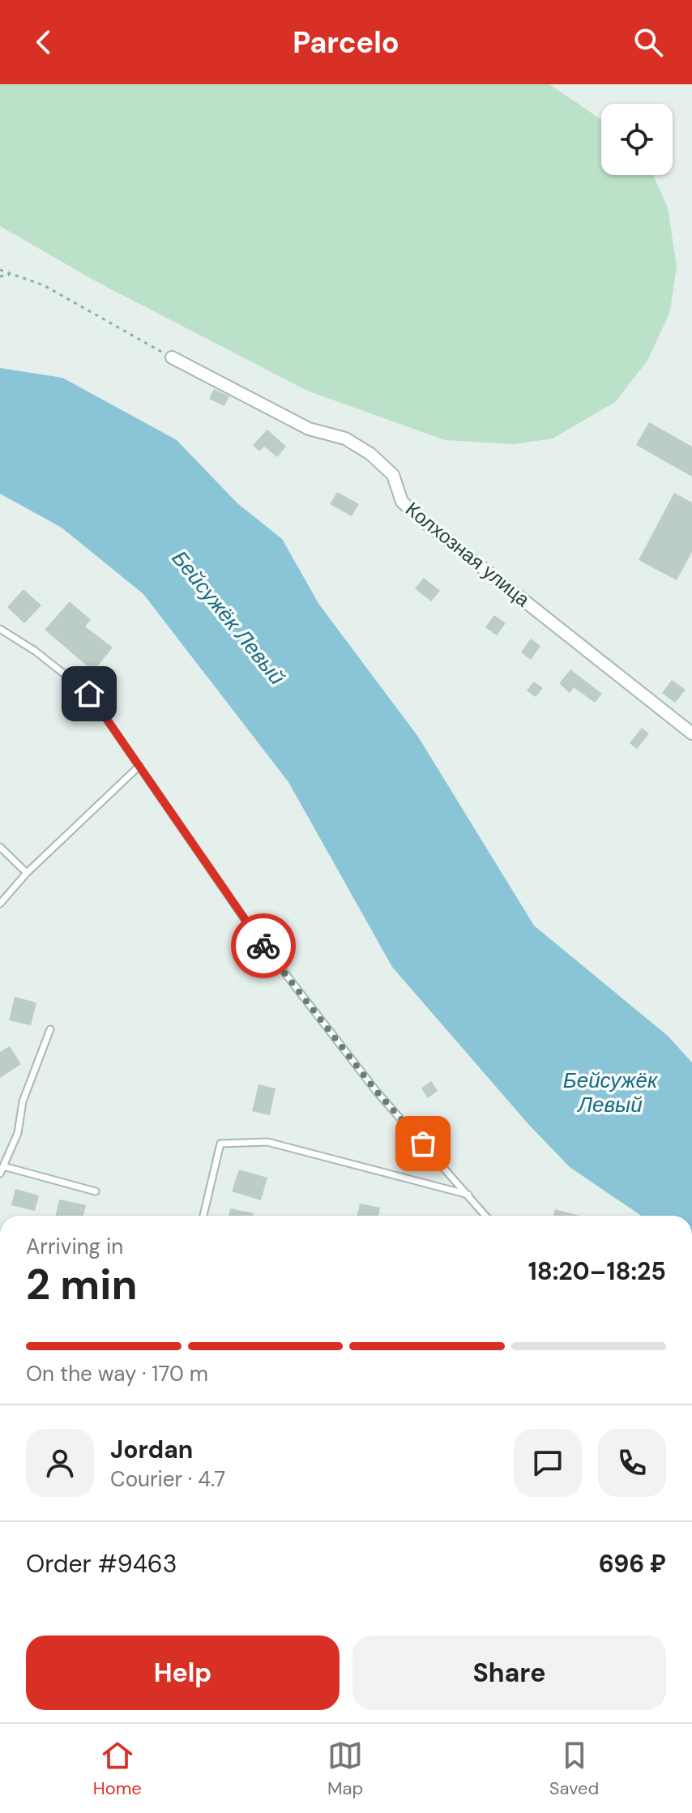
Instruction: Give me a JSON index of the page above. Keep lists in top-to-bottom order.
{
  "streets": {
    "street": ["Колхозная улица"]
  },
  "water": ["Бейсужёк Левый"],
  "page": {
    "header": "Parcelo",
    "heading": ["2 min", "Arriving in", "18:20–18:25"],
    "panel": [
      "Jordan",
      "Courier · 4.7",
      "Order #9463",
      "696 ₽"
    ],
    "bar": "On the way · 170 m",
    "buttons": ["Help", "Share"],
    "tabs": ["Home", "Map", "Saved"]
  }
}
